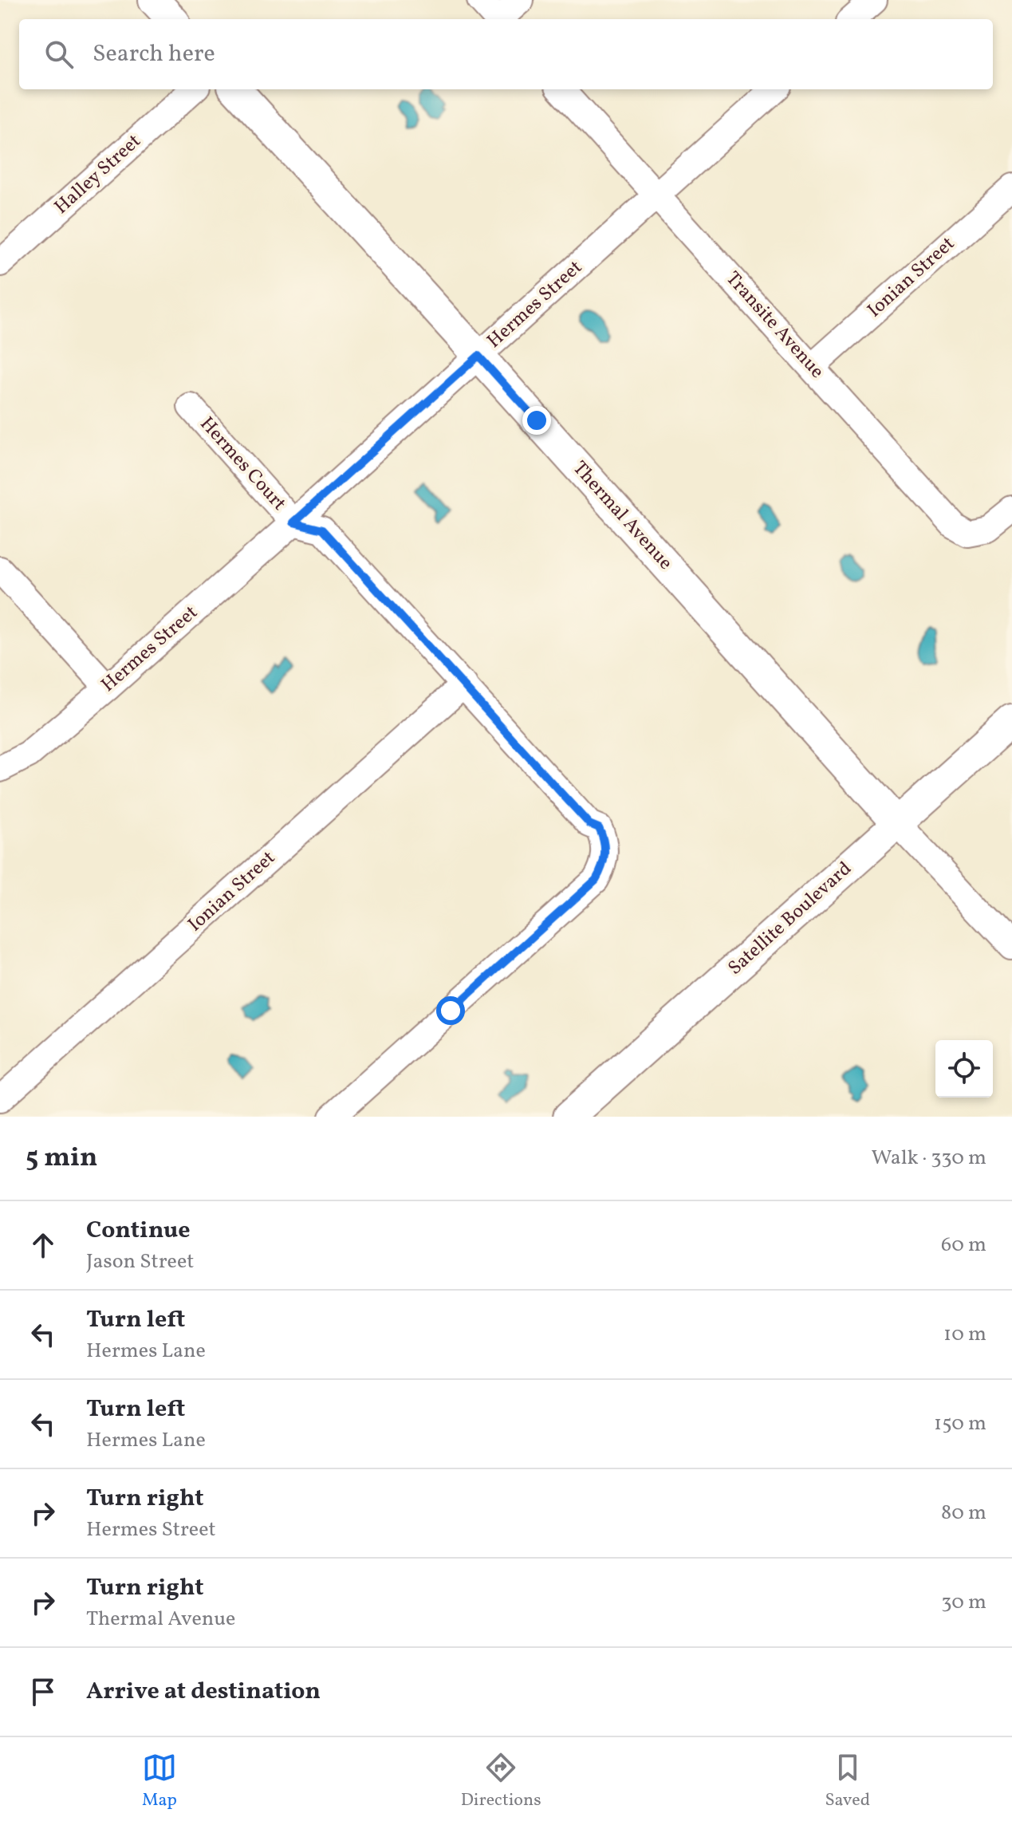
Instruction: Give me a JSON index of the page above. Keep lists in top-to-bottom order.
{
  "streets": {
    "street": [
      "Halley Street",
      "Ionian Street",
      "Hermes Street",
      "Transite Avenue",
      "Hermes Court",
      "Thermal Avenue",
      "Satellite Boulevard"
    ]
  },
  "crossings": [
    ["Ionian Street", "Transite Avenue"],
    ["Hermes Street", "Transite Avenue"],
    ["Hermes Street", "Hermes Court"],
    ["Hermes Street", "Thermal Avenue"],
    ["Thermal Avenue", "Satellite Boulevard"]
  ],
  "page": {
    "search": "Search here",
    "heading": ["5 min", "Walk · 330 m"],
    "list": [
      ["Continue", "Jason Street", "60 m"],
      ["Turn left", "Hermes Lane", "10 m"],
      ["Turn left", "Hermes Lane", "150 m"],
      ["Turn right", "Hermes Street", "80 m"],
      ["Turn right", "Thermal Avenue", "30 m"],
      "Arrive at destination"
    ],
    "nav": ["Map", "Directions", "Saved"]
  }
}
